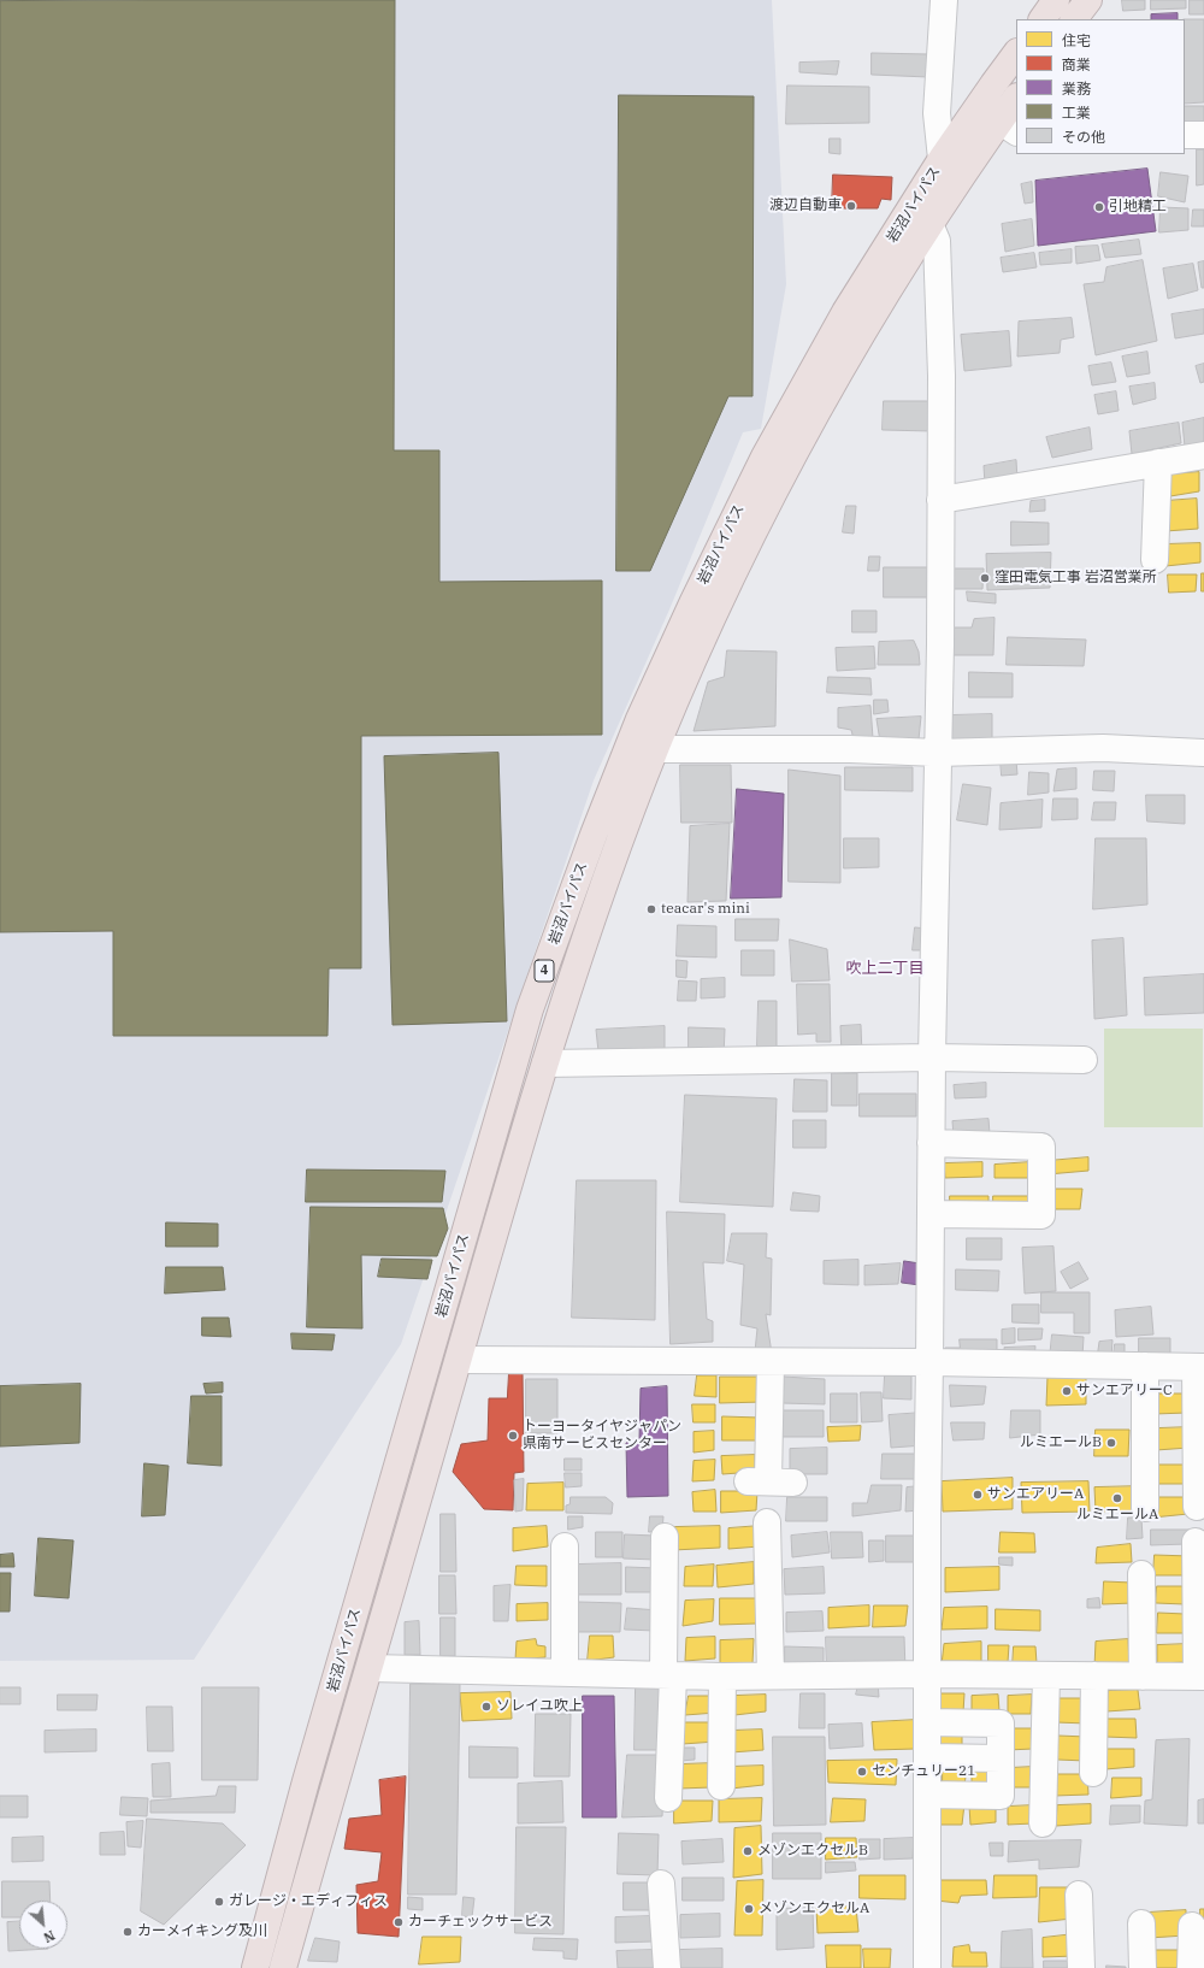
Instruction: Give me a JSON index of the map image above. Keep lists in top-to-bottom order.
{
  "streets": {
    "highway": ["岩沼バイパス", "4"]
  },
  "districts": ["吹上二丁目"],
  "places": [
    "渡辺自動車",
    "引地精工",
    "窪田電気工事 岩沼営業所",
    "teacar's mini",
    "サンエアリーC",
    "トーヨータイヤジャパン 県南サービスセンター",
    "ルミエールB",
    "サンエアリーA",
    "ルミエールA",
    "ソレイユ吹上",
    "センチュリー21",
    "メゾンエクセルB",
    "ガレージ・エディフィス",
    "メゾンエクセルA",
    "カーチェックサービス",
    "カーメイキング及川"
  ],
  "legend": [
    "住宅",
    "商業",
    "業務",
    "工業",
    "その他"
  ],
  "north": "bottom right"
}
